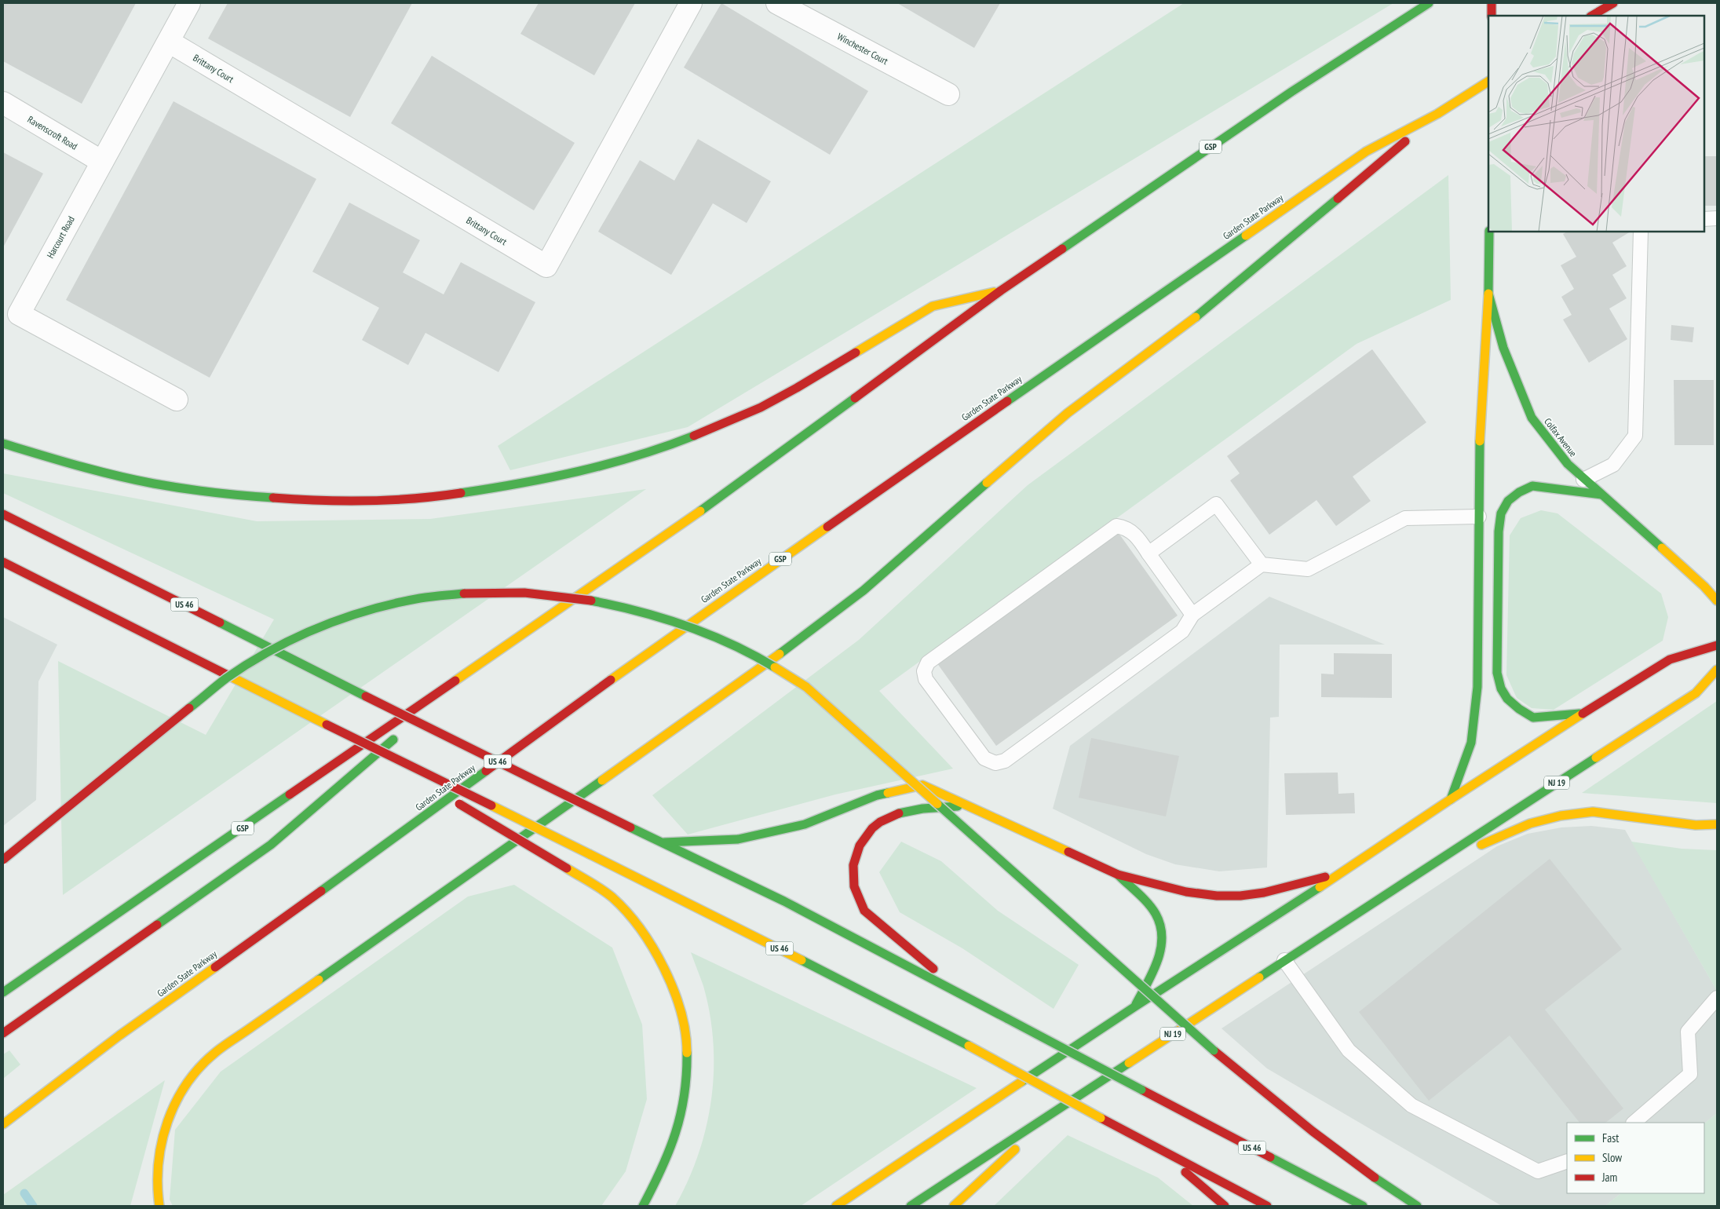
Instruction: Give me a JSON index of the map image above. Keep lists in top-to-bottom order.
{
  "streets": {
    "main road": [
      "GSP",
      "Garden State Parkway",
      "Colfax Avenue",
      "US 46",
      "NJ 19"
    ],
    "street": [
      "Winchester Court",
      "Brittany Court",
      "Ravenscroft Road",
      "Harcourt Road"
    ]
  },
  "crossings": [
    ["Brittany Court", "Harcourt Road"],
    ["Ravenscroft Road", "Harcourt Road"]
  ],
  "legend": ["Fast", "Slow", "Jam"]
}
